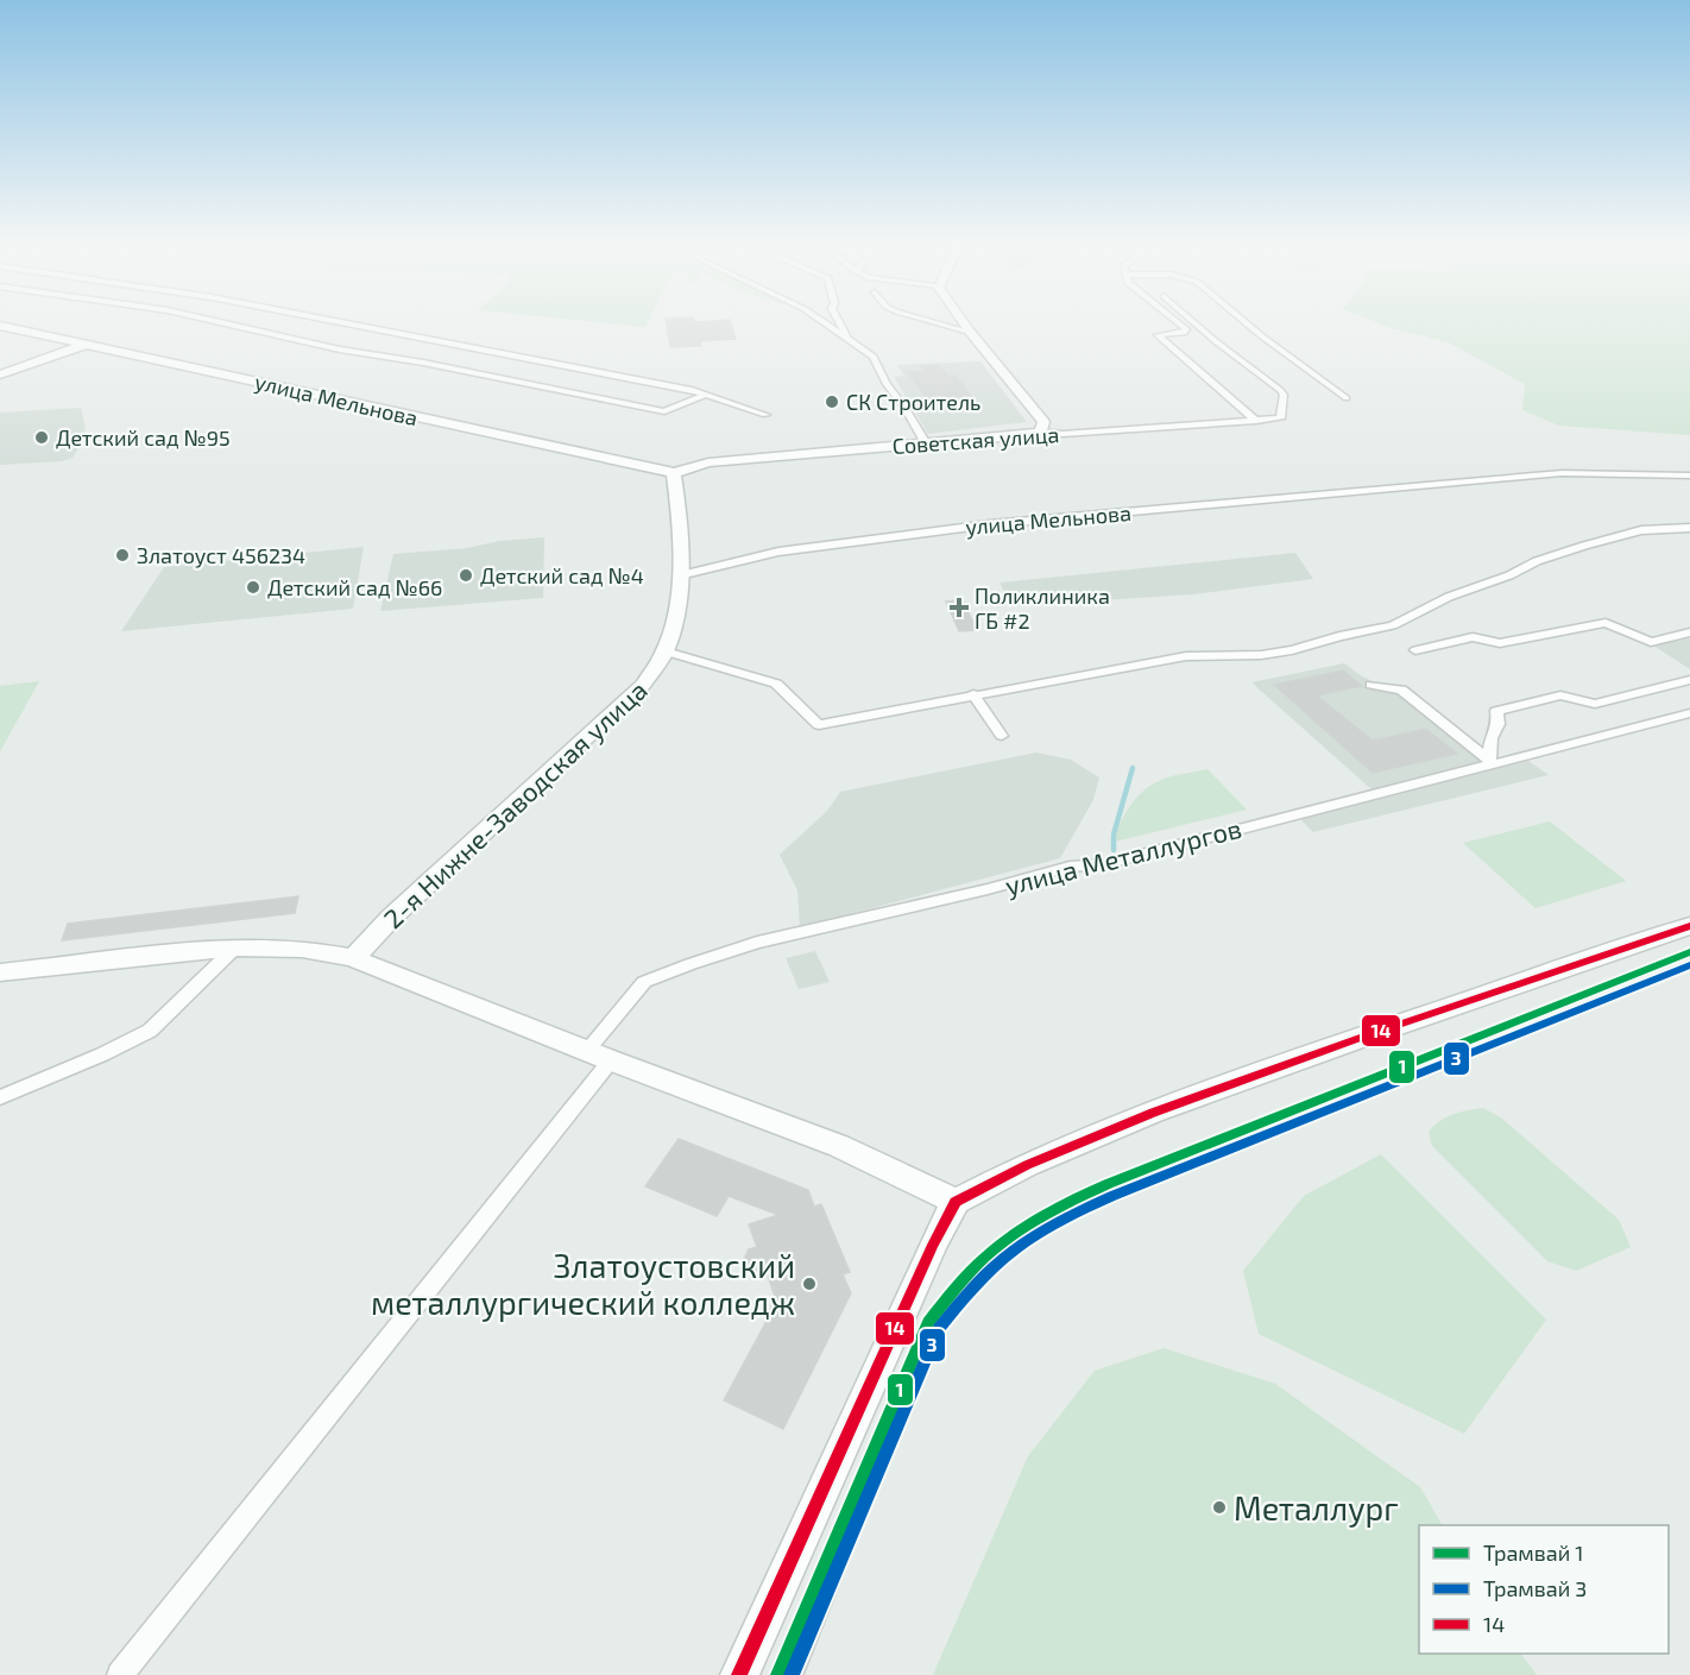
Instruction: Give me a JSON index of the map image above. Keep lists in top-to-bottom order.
{
  "streets": {
    "main road": ["улица Мельнова", "Советская улица", "2-я Нижне-Заводская улица"],
    "street": ["улица Металлургов"]
  },
  "crossings": [
    ["улица Мельнова", "Советская улица"],
    ["улица Мельнова", "2-я Нижне-Заводская улица"],
    ["Советская улица", "2-я Нижне-Заводская улица"]
  ],
  "places": {
    "other": [
      "СК Строитель",
      "Детский сад №95",
      "Златоуст 456234",
      "Детский сад №4",
      "Детский сад №66",
      "Златоустовский металлургический колледж",
      "Металлург"
    ],
    "health": ["Поликлиника ГБ #2"]
  },
  "lines": ["transit line 14", "tram line 1", "tram line 3"],
  "legend": ["Трамвай 1", "Трамвай 3", "14"]
}
